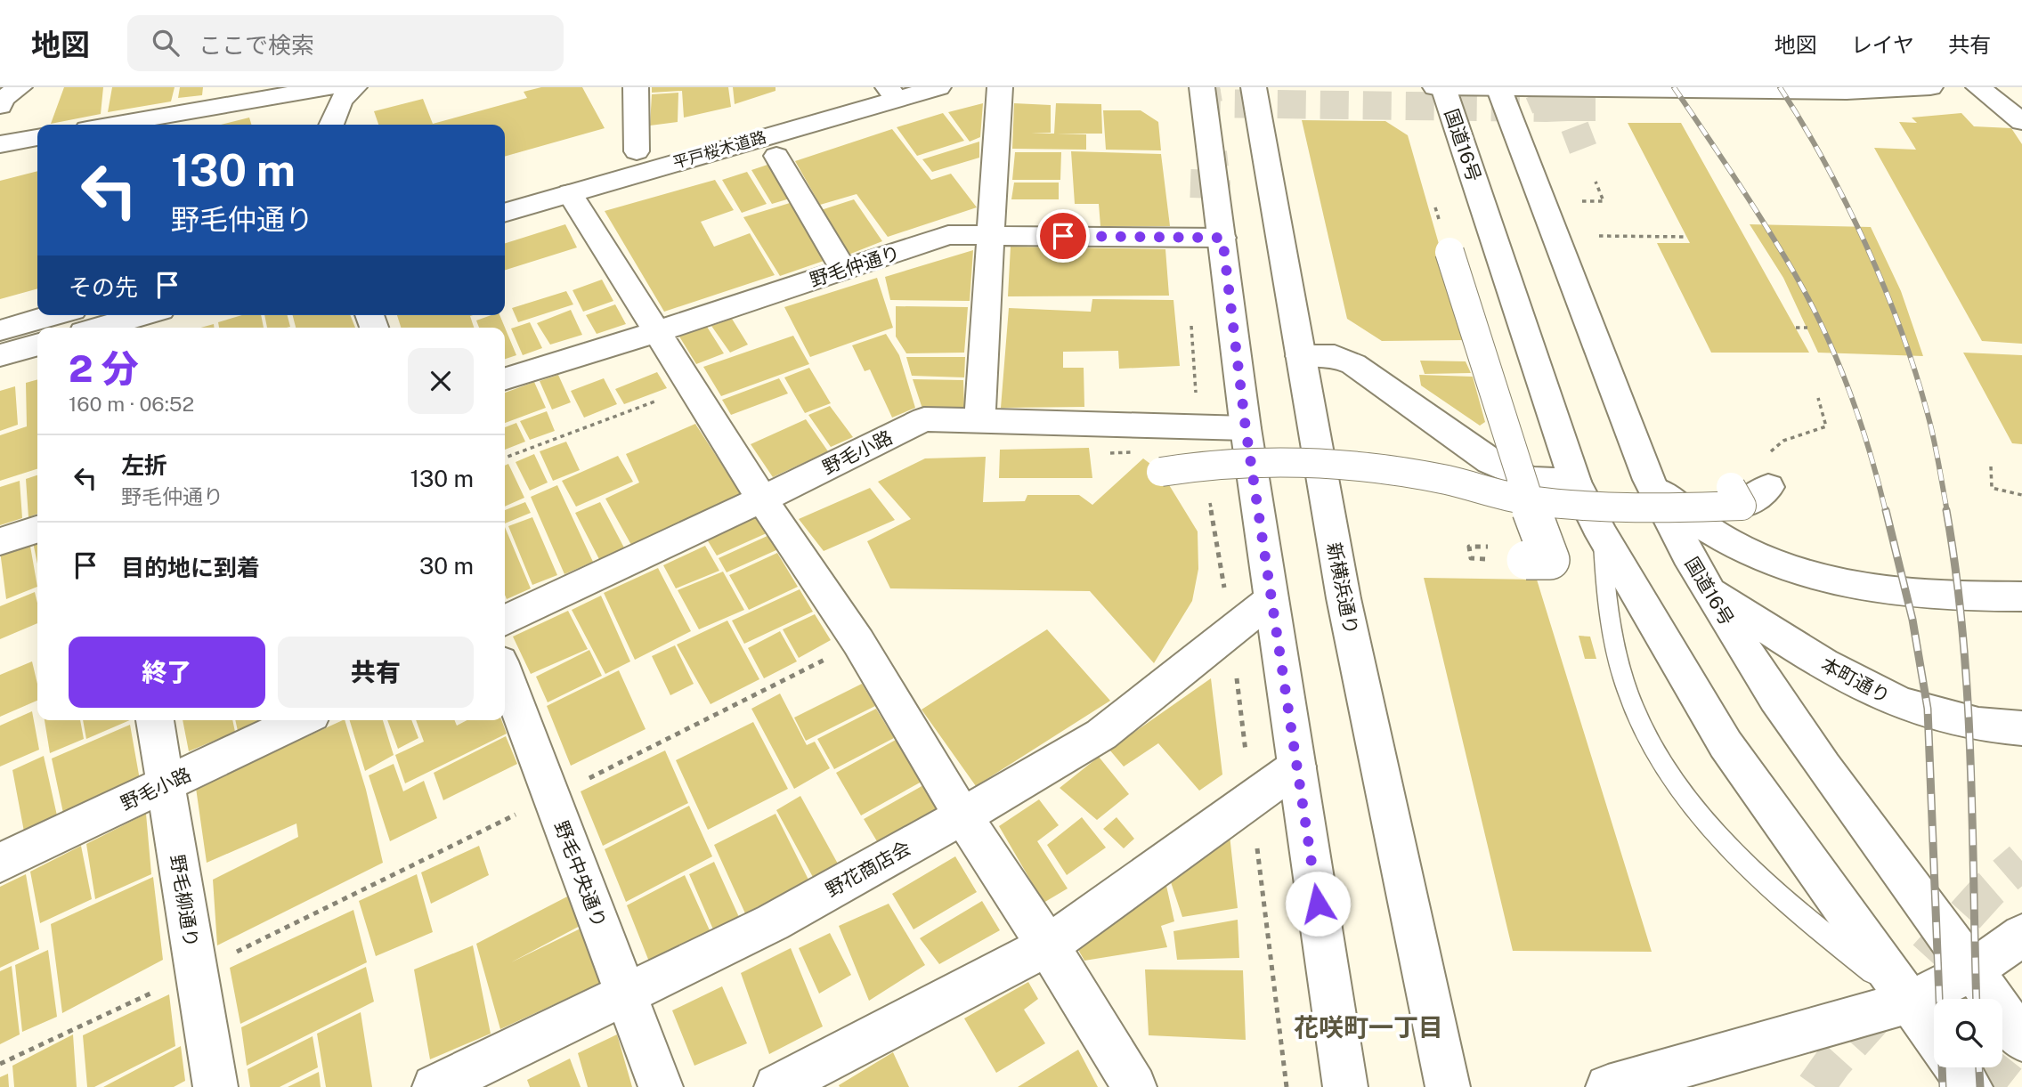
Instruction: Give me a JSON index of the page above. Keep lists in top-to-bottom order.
{
  "streets": {
    "main road": [
      "国道16号",
      "平戸桜木道路",
      "野毛仲通り",
      "野毛小路",
      "新横浜通り",
      "本町通り",
      "野花商店会",
      "野毛中央通り",
      "野毛柳通り"
    ]
  },
  "crossings": [
    ["国道16号", "本町通り"],
    ["野毛小路", "野毛柳通り"],
    ["野花商店会", "野毛中央通り"]
  ],
  "districts": ["花咲町一丁目"],
  "page": {
    "header": "地図",
    "search": "ここで検索",
    "nav": ["地図", "レイヤ", "共有"],
    "turn": ["130 m", "野毛仲通り"],
    "then": "その先",
    "heading": ["2 分", "160 m · 06:52"],
    "list": [
      {
        "name": "左折",
        "note": "野毛仲通り",
        "value": "130 m"
      },
      {
        "name": "目的地に到着",
        "value": "30 m"
      }
    ],
    "buttons": ["終了", "共有"]
  }
}
